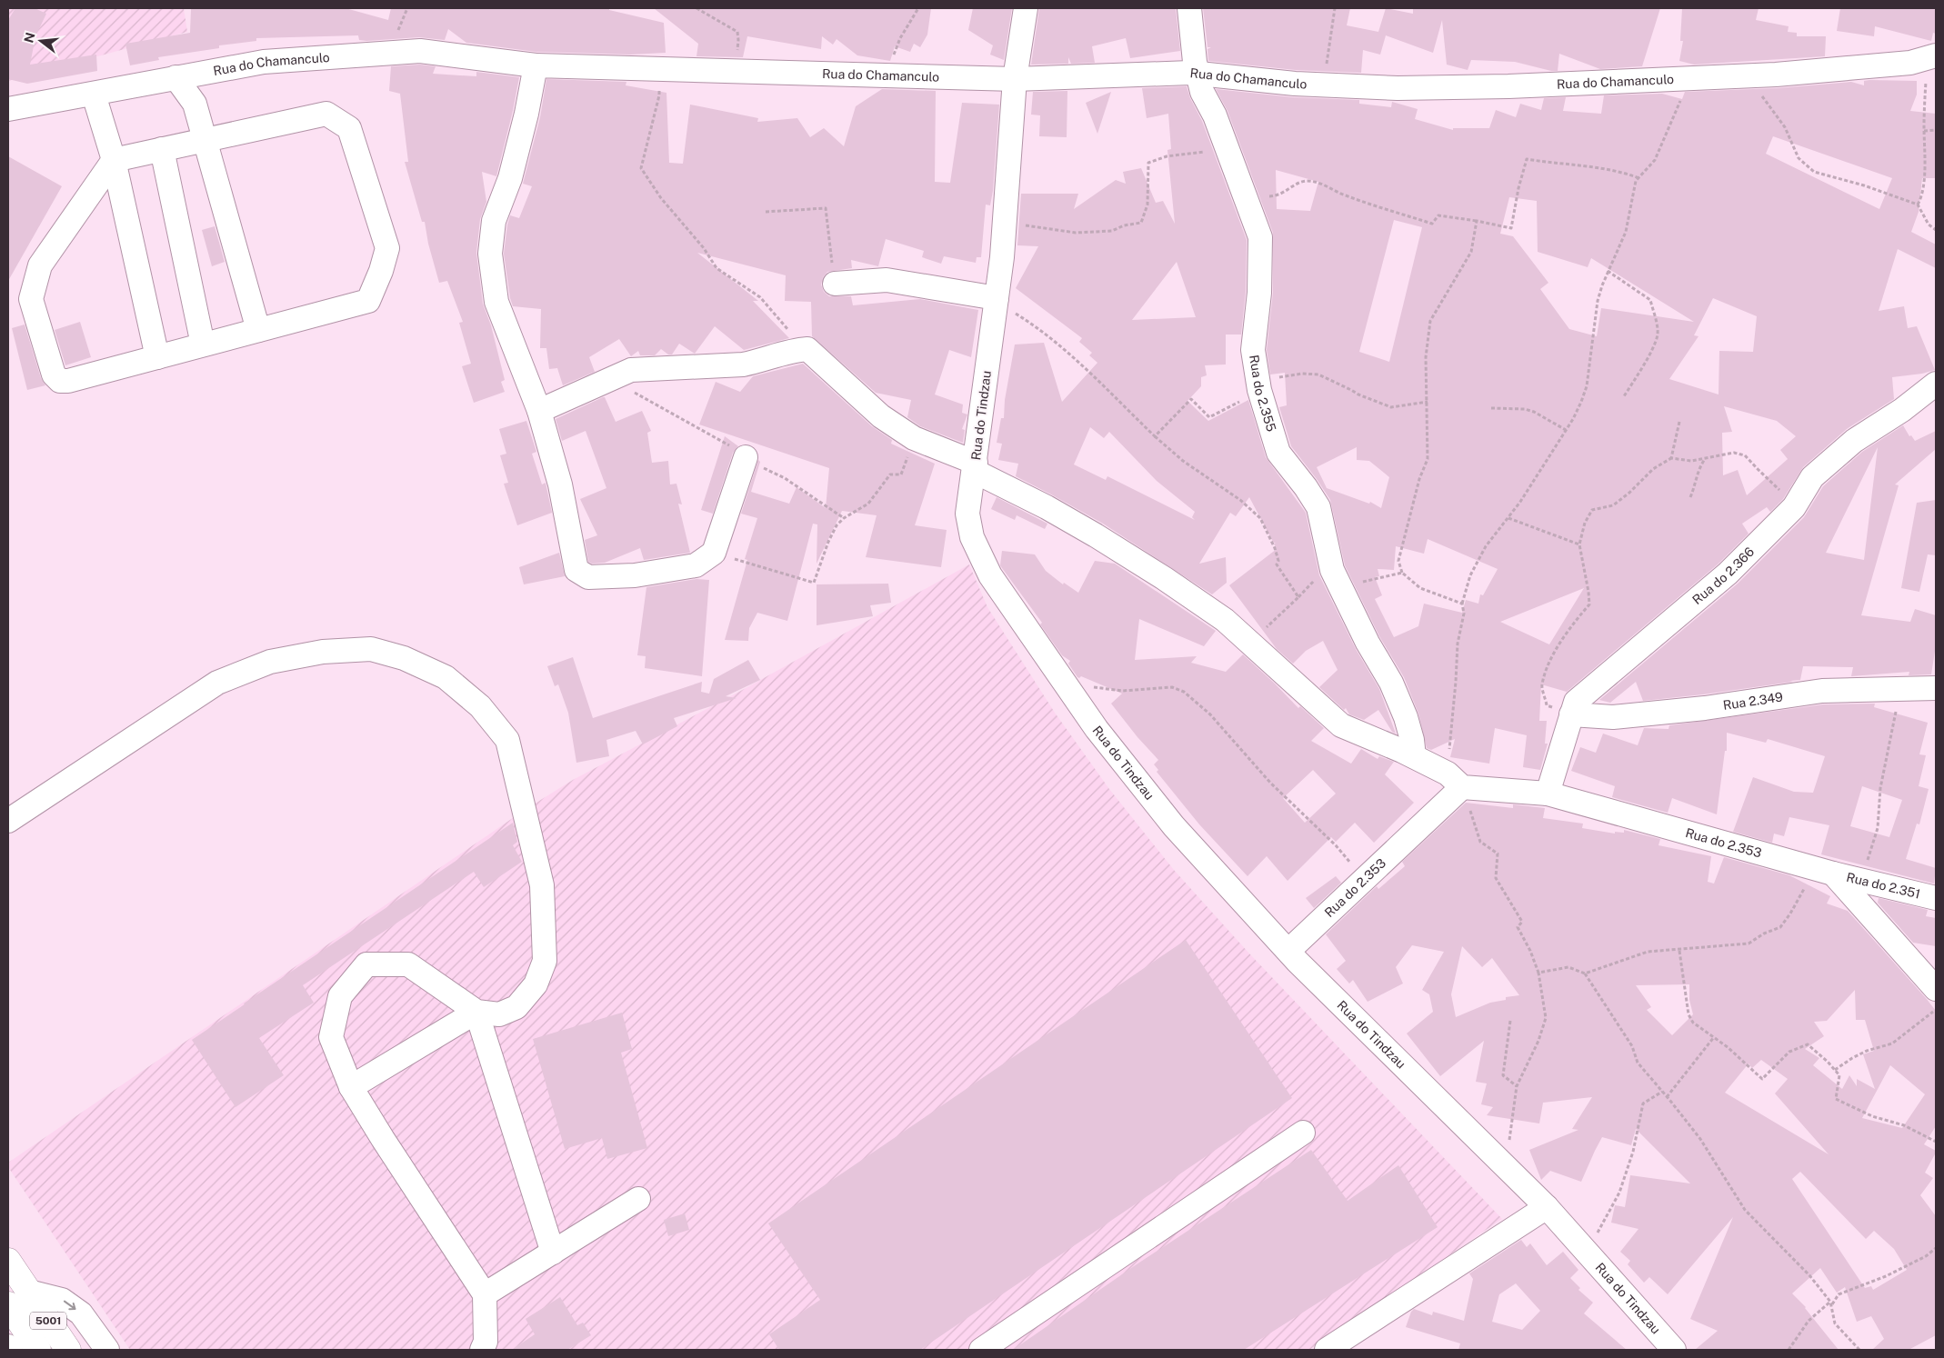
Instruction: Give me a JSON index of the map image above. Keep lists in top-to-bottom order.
{
  "streets": {
    "highway": ["5001"],
    "street": [
      "Rua do Chamanculo",
      "Rua do 2.355",
      "Rua do Tindzau",
      "Rua do 2.366",
      "Rua 2.349",
      "Rua do 2.353",
      "Rua do 2.351"
    ]
  },
  "crossings": [
    ["Rua do Chamanculo", "Rua do 2.355"],
    ["Rua do Chamanculo", "Rua do Tindzau"],
    ["Rua do Tindzau", "Rua do 2.353"],
    ["Rua do 2.366", "Rua 2.349"],
    ["Rua do 2.366", "Rua do 2.353"],
    ["Rua do 2.353", "Rua do 2.351"]
  ],
  "north": "left"
}
